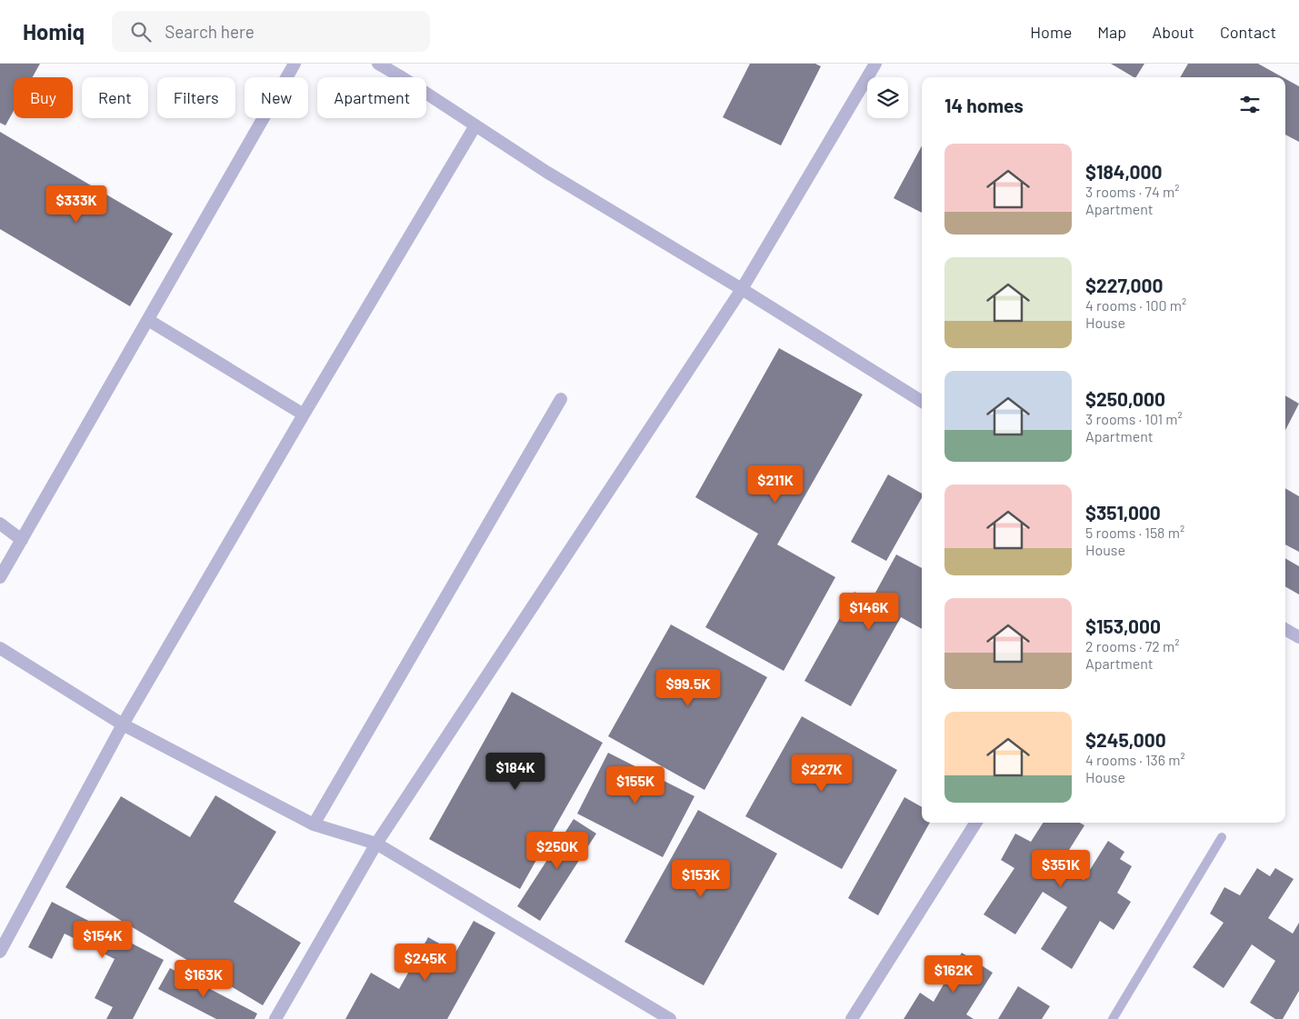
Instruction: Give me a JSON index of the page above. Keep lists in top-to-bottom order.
{
  "page": {
    "header": "Homiq",
    "search": "Search here",
    "nav": [
      "Home",
      "Map",
      "About",
      "Contact"
    ],
    "chip": [
      "Buy",
      "Rent",
      "Filters",
      "New",
      "Apartment"
    ],
    "heading": "14 homes",
    "list": [
      {
        "name": "$184,000",
        "note": "3 rooms · 74 m² · Apartment"
      },
      {
        "name": "$227,000",
        "note": "4 rooms · 100 m² · House"
      },
      {
        "name": "$250,000",
        "note": "3 rooms · 101 m² · Apartment"
      },
      {
        "name": "$351,000",
        "note": "5 rooms · 158 m² · House"
      },
      {
        "name": "$153,000",
        "note": "2 rooms · 72 m² · Apartment"
      },
      {
        "name": "$245,000",
        "note": "4 rooms · 136 m² · House"
      }
    ],
    "price": [
      "$333K",
      "$211K",
      "$146K",
      "$99.5K",
      "$184K",
      "$227K",
      "$155K",
      "$250K",
      "$351K",
      "$153K",
      "$154K",
      "$245K",
      "$162K",
      "$163K"
    ]
  }
}
